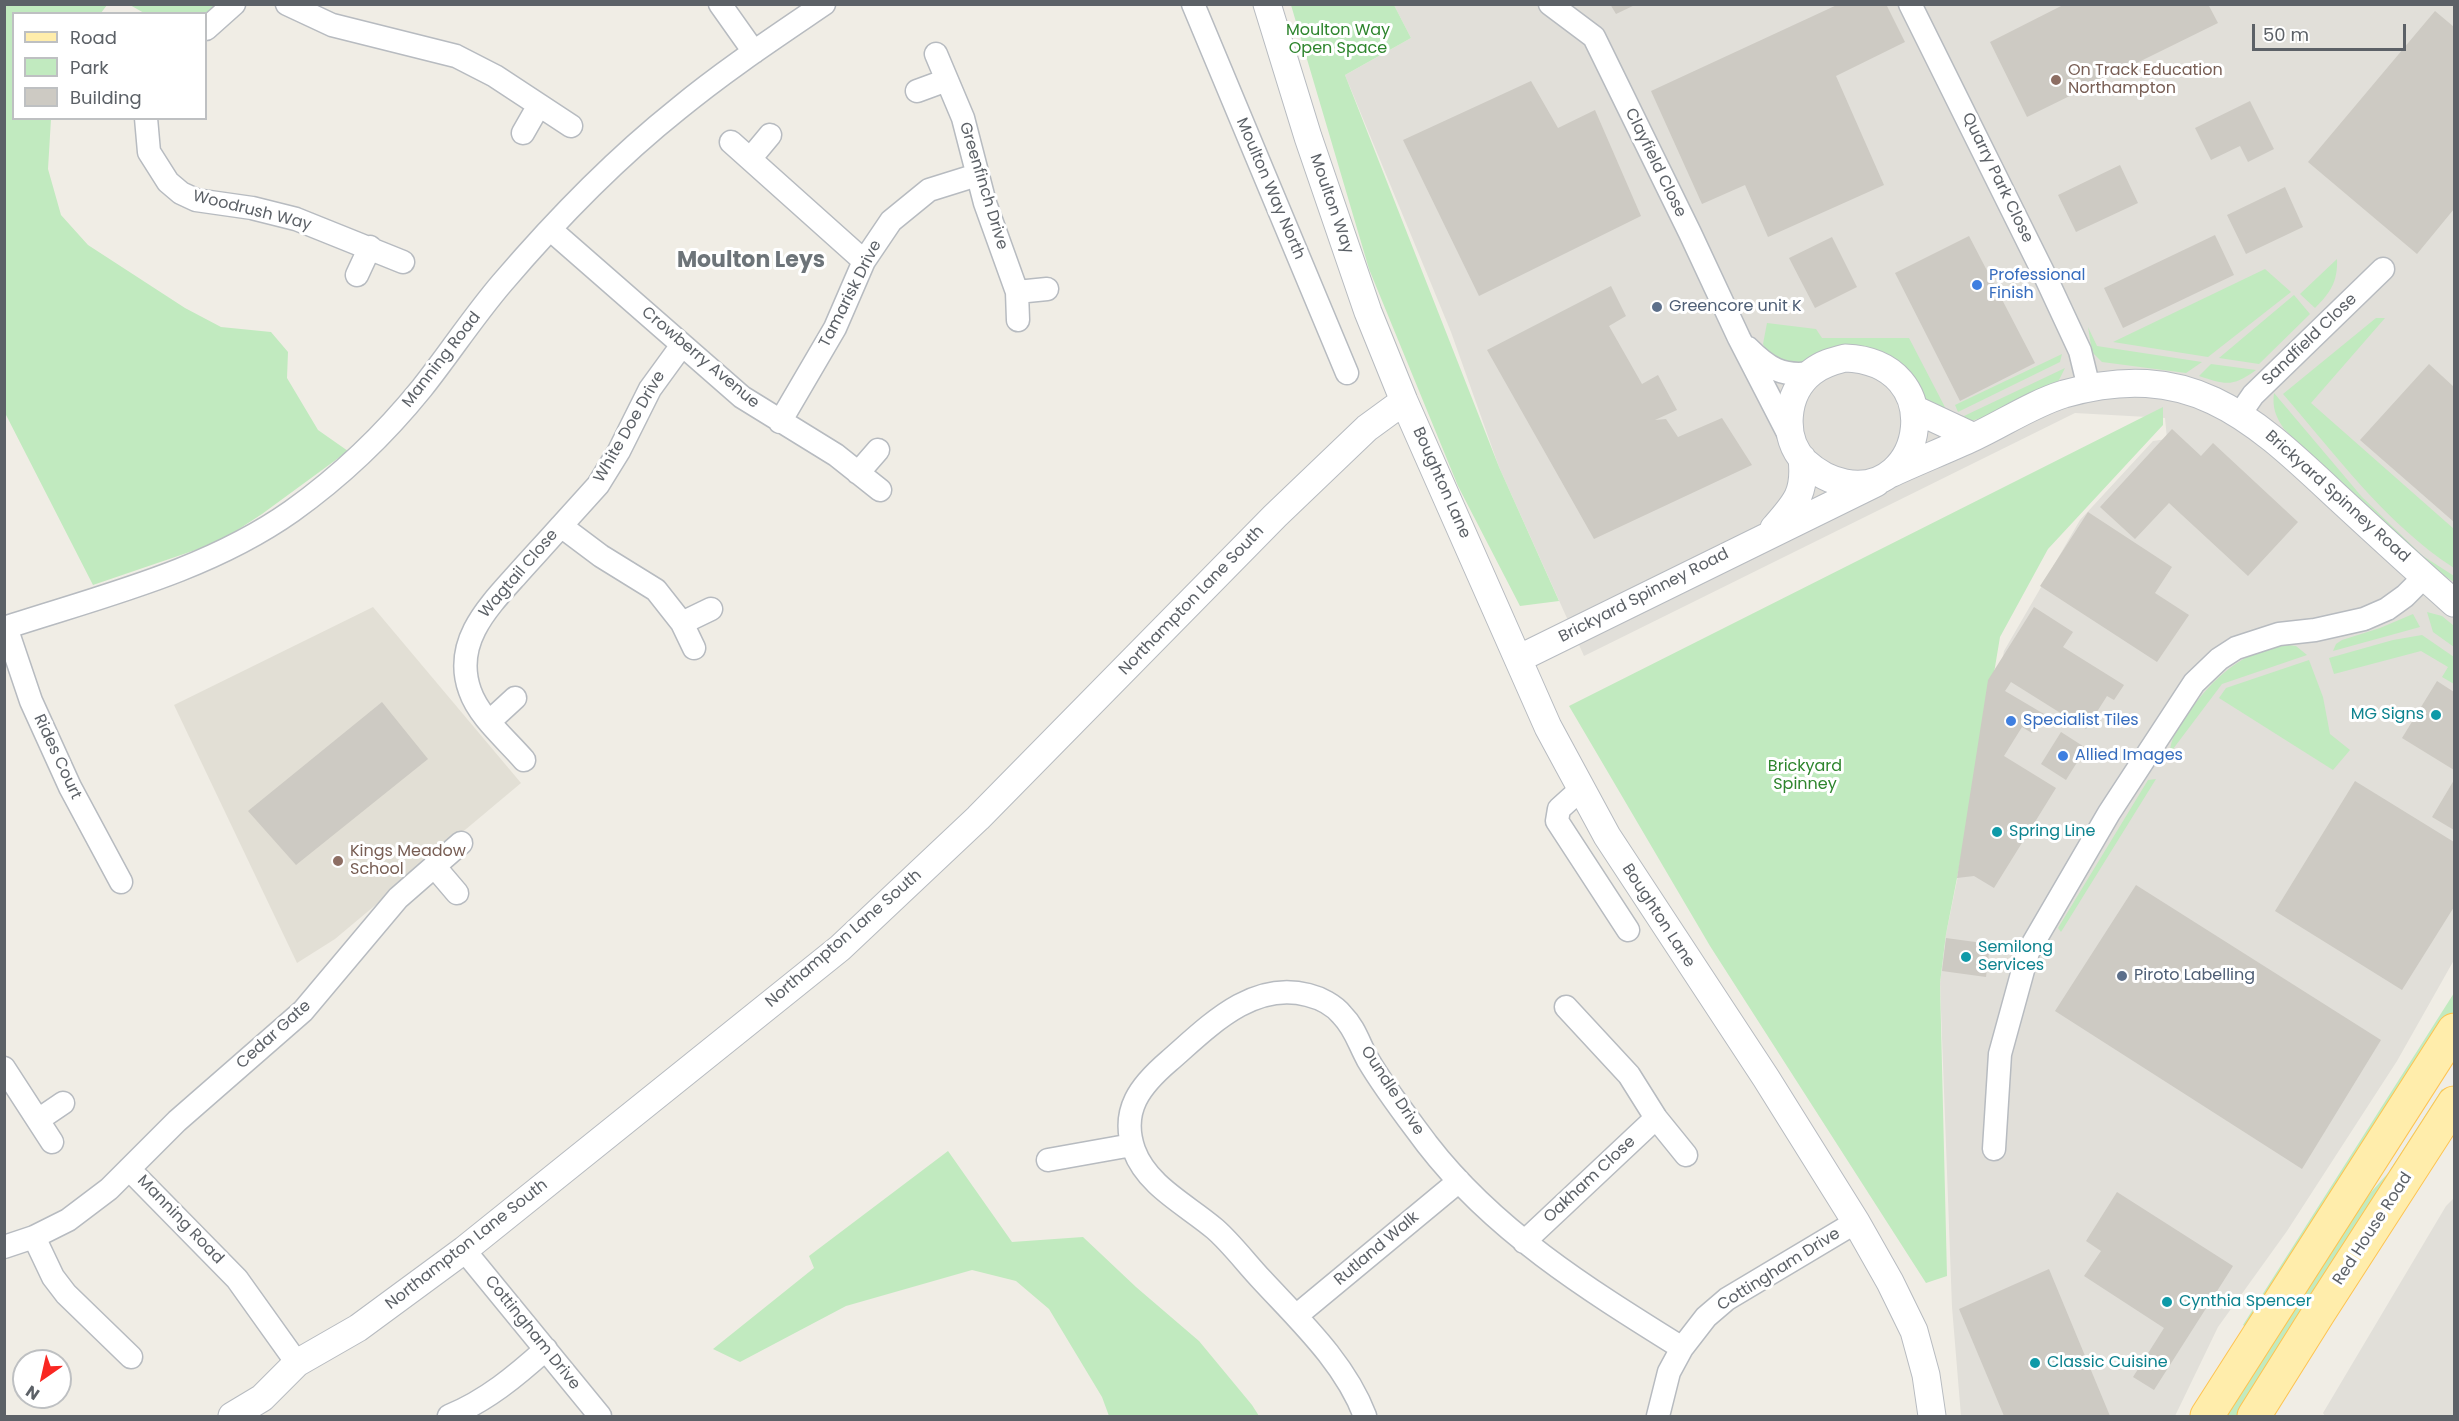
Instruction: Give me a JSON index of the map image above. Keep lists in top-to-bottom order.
{
  "streets": {
    "main road": ["Red House Road"],
    "street": [
      "Clayfield Close",
      "Quarry Park Close",
      "Greenfinch Drive",
      "Moulton Way North",
      "Moulton Way",
      "Woodrush Way",
      "Tamarisk Drive",
      "Sandfield Close",
      "Crowberry Avenue",
      "Manning Road",
      "White Doe Drive",
      "Boughton Lane",
      "Brickyard Spinney Road",
      "Wagtail Close",
      "Northampton Lane South",
      "Rides Court",
      "Cedar Gate",
      "Oundle Drive",
      "Oakham Close",
      "Rutland Walk",
      "Cottingham Drive"
    ]
  },
  "crossings": [
    ["Clayfield Close", "Brickyard Spinney Road"],
    ["Quarry Park Close", "Brickyard Spinney Road"],
    ["Greenfinch Drive", "Tamarisk Drive"],
    ["Moulton Way", "Boughton Lane"],
    ["Moulton Way", "Northampton Lane South"],
    ["Tamarisk Drive", "Crowberry Avenue"],
    ["Sandfield Close", "Brickyard Spinney Road"],
    ["Crowberry Avenue", "Manning Road"],
    ["Crowberry Avenue", "White Doe Drive"],
    ["Manning Road", "Northampton Lane South"],
    ["Manning Road", "Rides Court"],
    ["Manning Road", "Cedar Gate"],
    ["White Doe Drive", "Wagtail Close"],
    ["Boughton Lane", "Brickyard Spinney Road"],
    ["Boughton Lane", "Northampton Lane South"],
    ["Boughton Lane", "Cottingham Drive"],
    ["Northampton Lane South", "Cottingham Drive"],
    ["Oundle Drive", "Oakham Close"],
    ["Oundle Drive", "Rutland Walk"],
    ["Oundle Drive", "Cottingham Drive"]
  ],
  "districts": ["Moulton Leys"],
  "parks": ["Moulton Way Open Space", "Brickyard Spinney"],
  "places": [
    "On Track Education Northampton",
    "Professional Finish",
    "Greencore unit K",
    "MG Signs",
    "Specialist Tiles",
    "Allied Images",
    "Spring Line",
    "Kings Meadow School",
    "Semilong Services",
    "Piroto Labelling",
    "Cynthia Spencer",
    "Classic Cuisine"
  ],
  "legend": ["Road", "Park", "Building"],
  "scale_bar": "50 m",
  "north": "bottom left"
}
